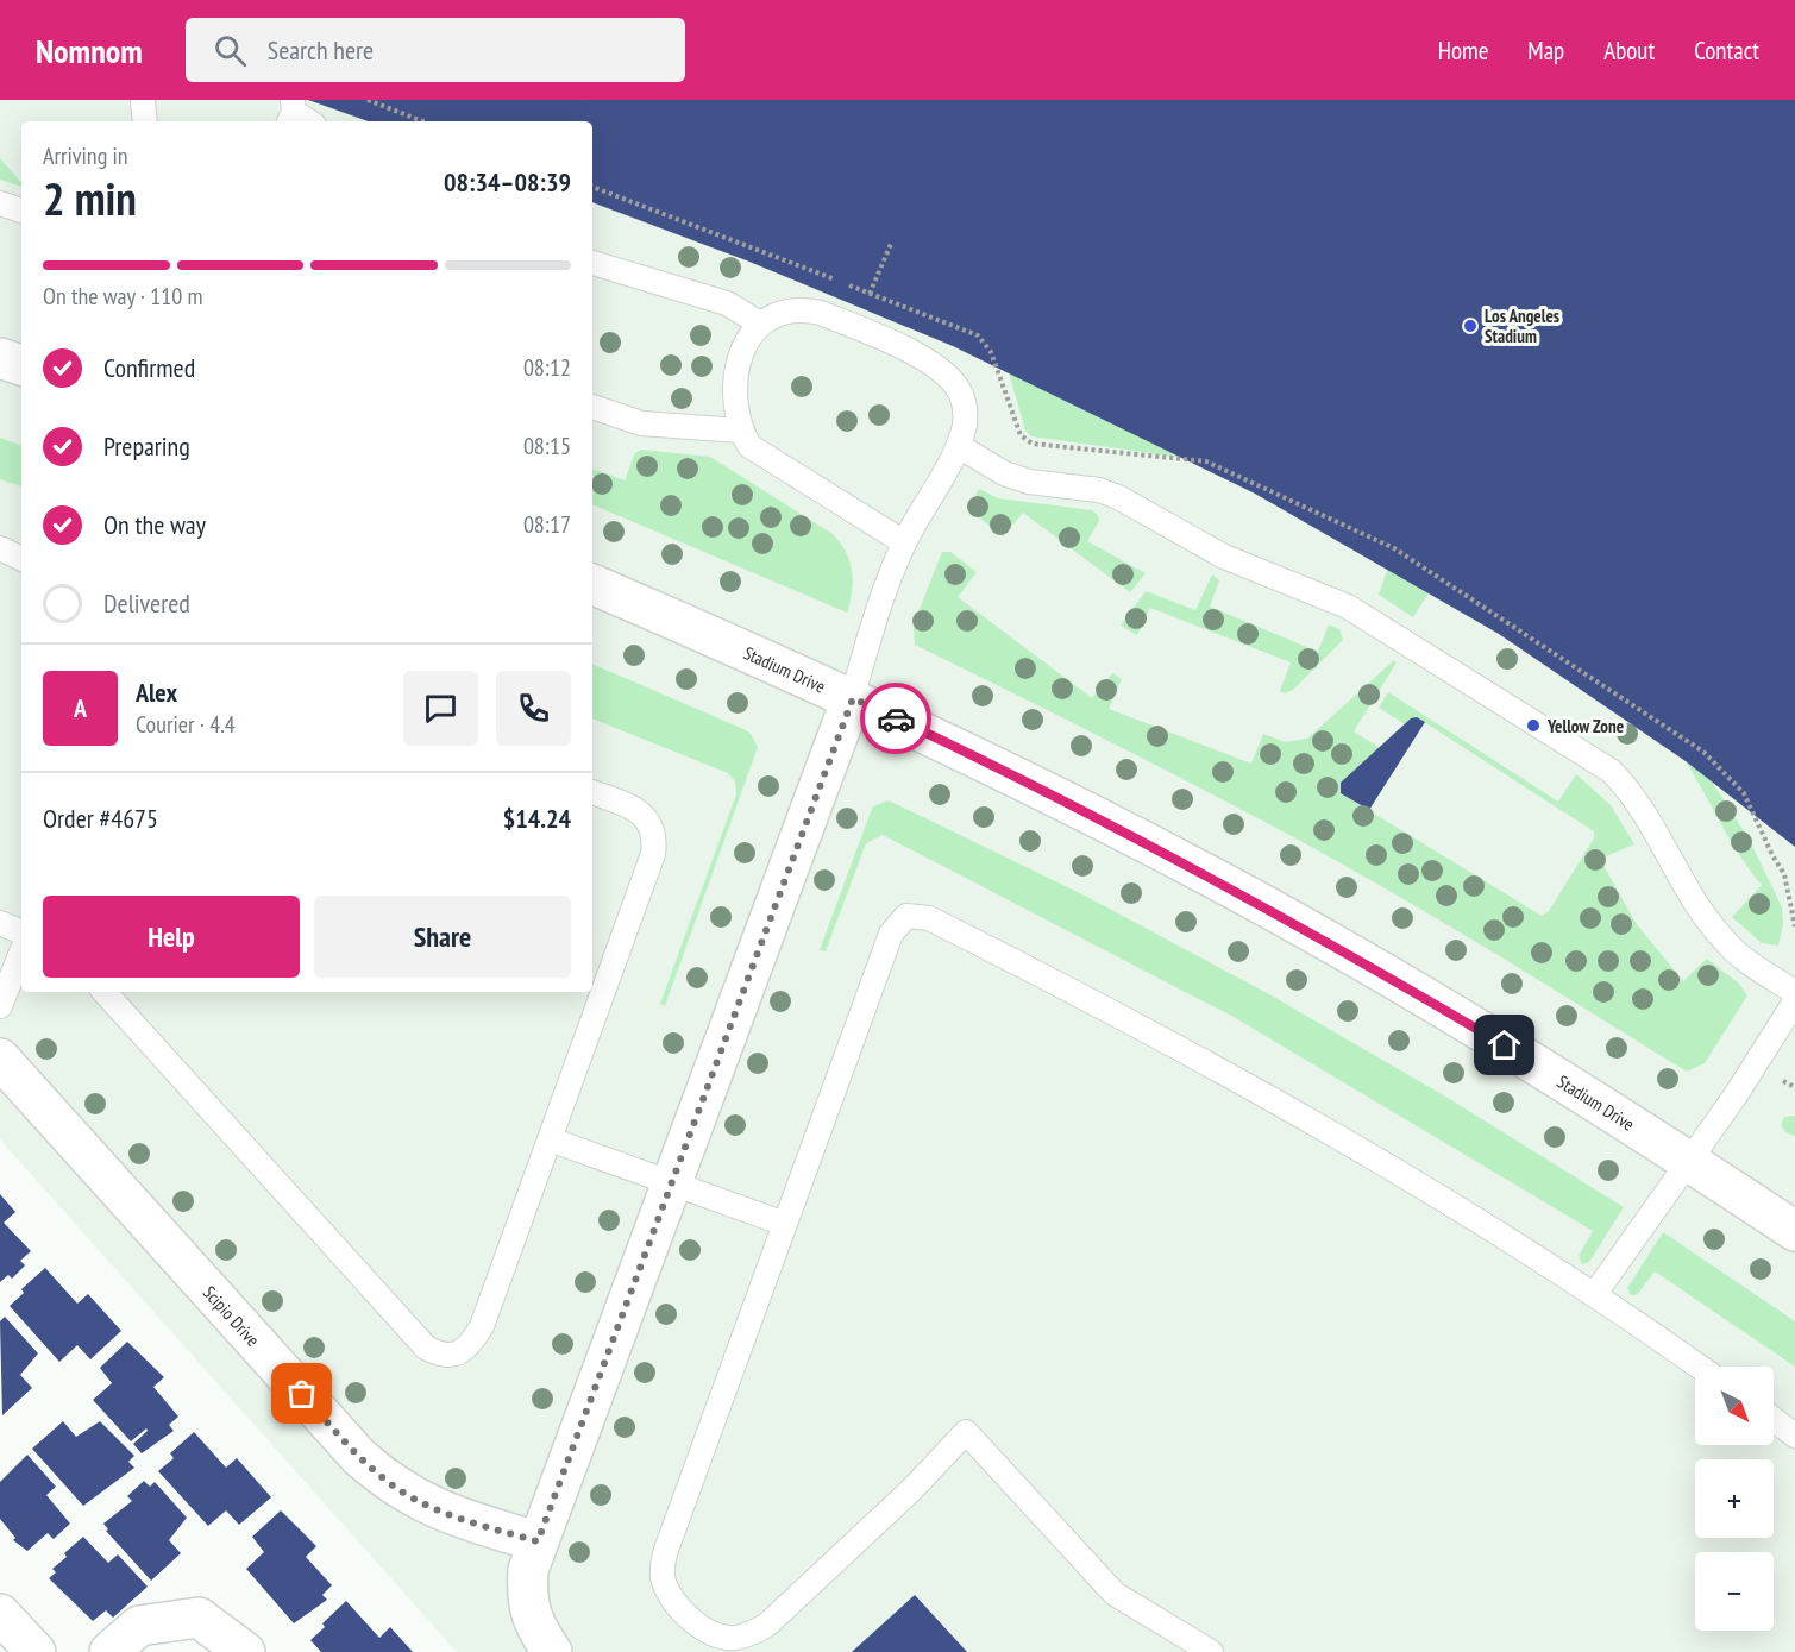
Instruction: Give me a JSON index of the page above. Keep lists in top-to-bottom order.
{
  "streets": {
    "street": ["Stadium Drive", "Scipio Drive"]
  },
  "places": ["Los Angeles Stadium", "Yellow Zone"],
  "north": "bottom right",
  "page": {
    "header": "Nomnom",
    "search": "Search here",
    "nav": [
      "Home",
      "Map",
      "About",
      "Contact"
    ],
    "heading": ["2 min", "Arriving in", "08:34–08:39"],
    "panel": [
      "Alex",
      "Courier · 4.4",
      "Order #4675",
      "$14.24"
    ],
    "bar": "On the way · 110 m",
    "list": [
      ["Confirmed", "08:12"],
      ["Preparing", "08:15"],
      ["On the way", "08:17"],
      "Delivered"
    ],
    "round": "A",
    "buttons": ["Help", "Share"],
    "map_buttons": ["+", "−"]
  }
}
